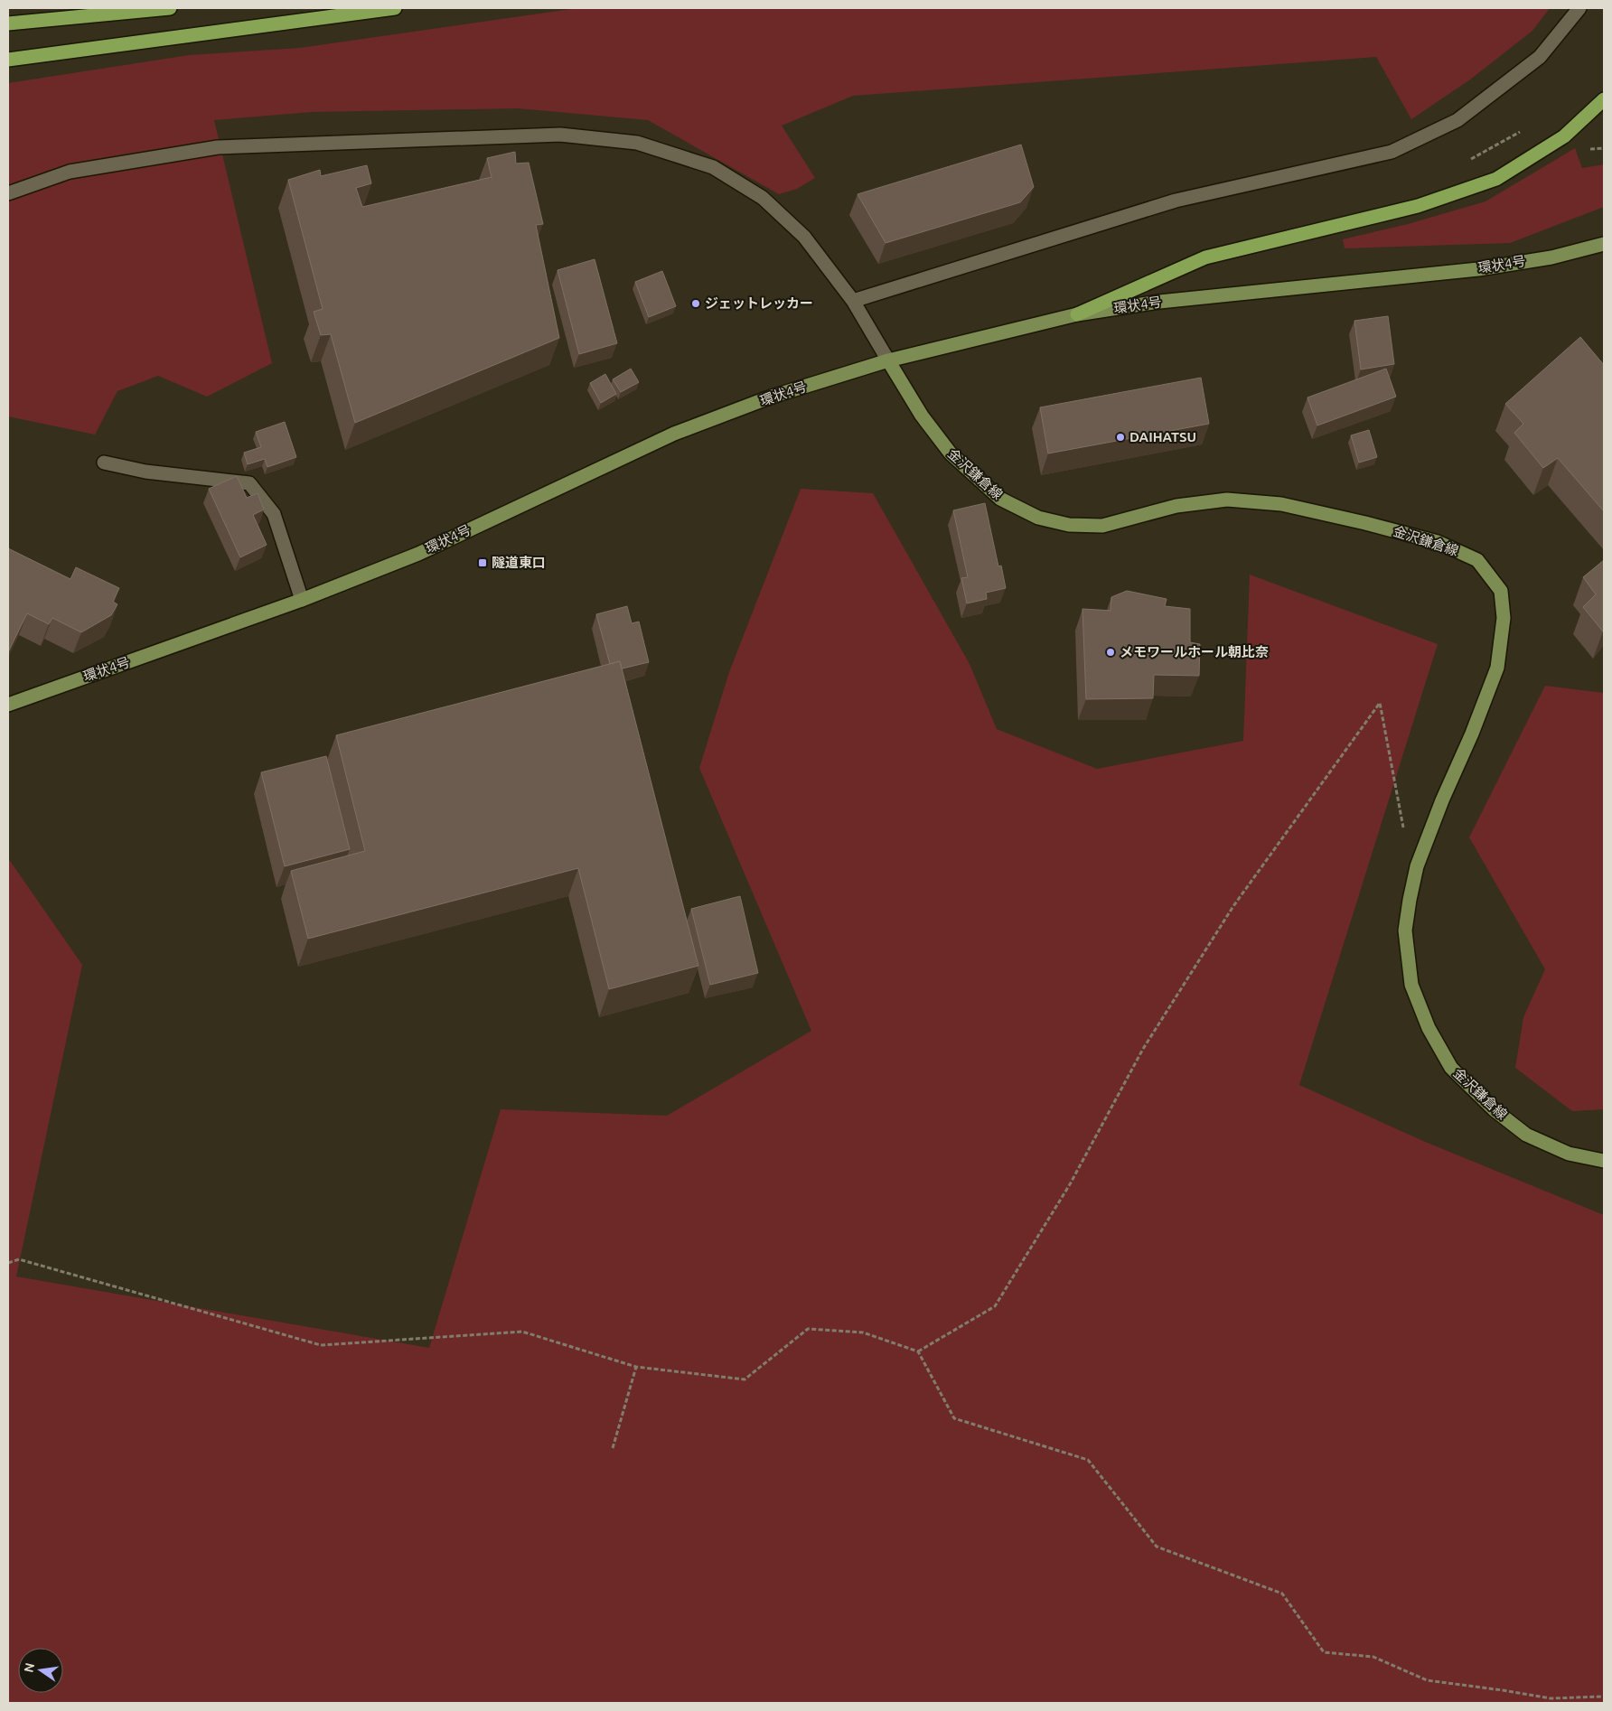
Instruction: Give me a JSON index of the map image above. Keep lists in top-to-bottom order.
{
  "streets": {
    "main road": ["環状4号", "金沢鎌倉線"]
  },
  "crossings": [
    ["環状4号", "金沢鎌倉線"]
  ],
  "places": {
    "other": ["ジェットレッカー", "DAIHATSU", "メモワールホール朝比奈"],
    "transit": ["隧道東口"]
  },
  "north": "left"
}
